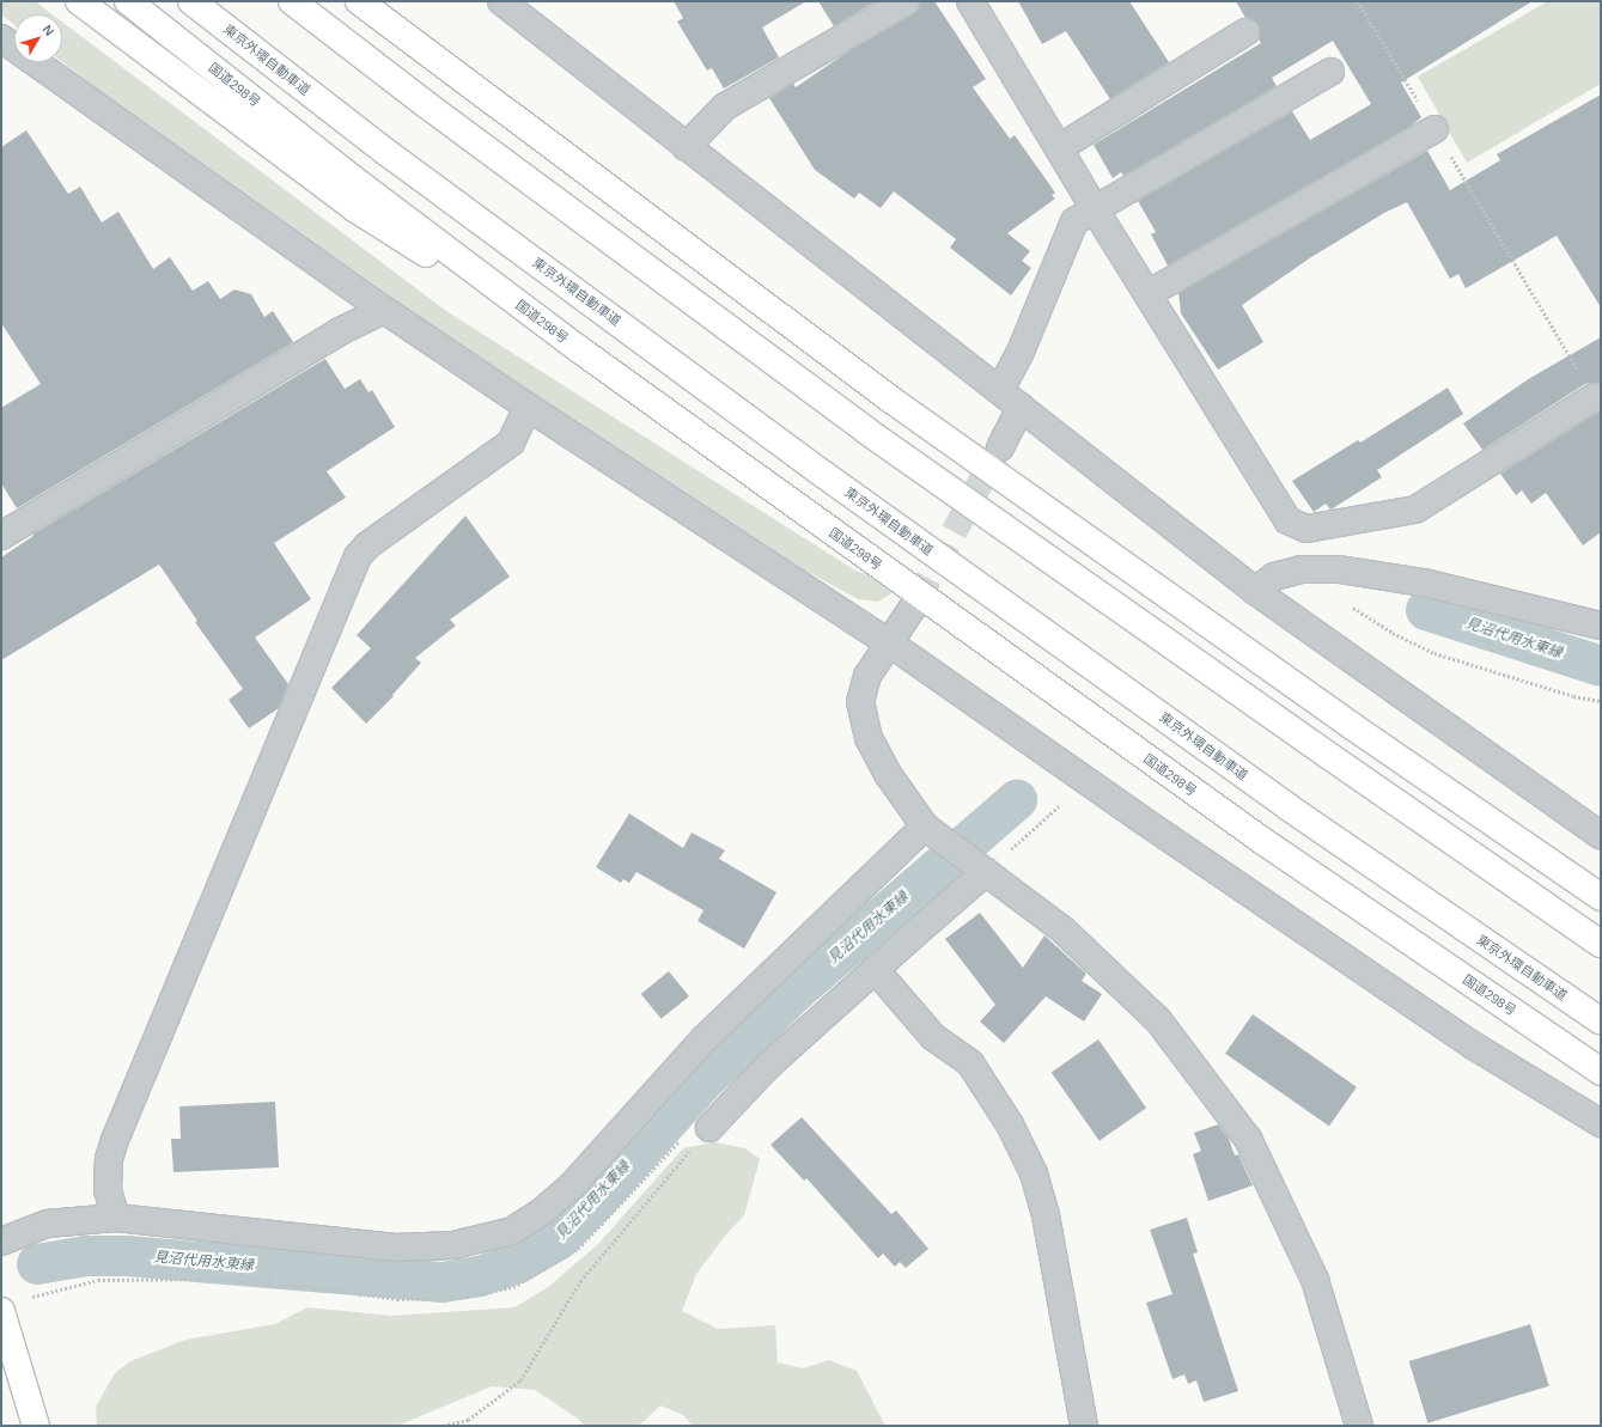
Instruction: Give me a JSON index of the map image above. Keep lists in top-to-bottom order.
{
  "streets": {
    "main road": ["東京外環自動車道", "国道298号"]
  },
  "water": ["見沼代用水東縁"],
  "north": "top right"
}
